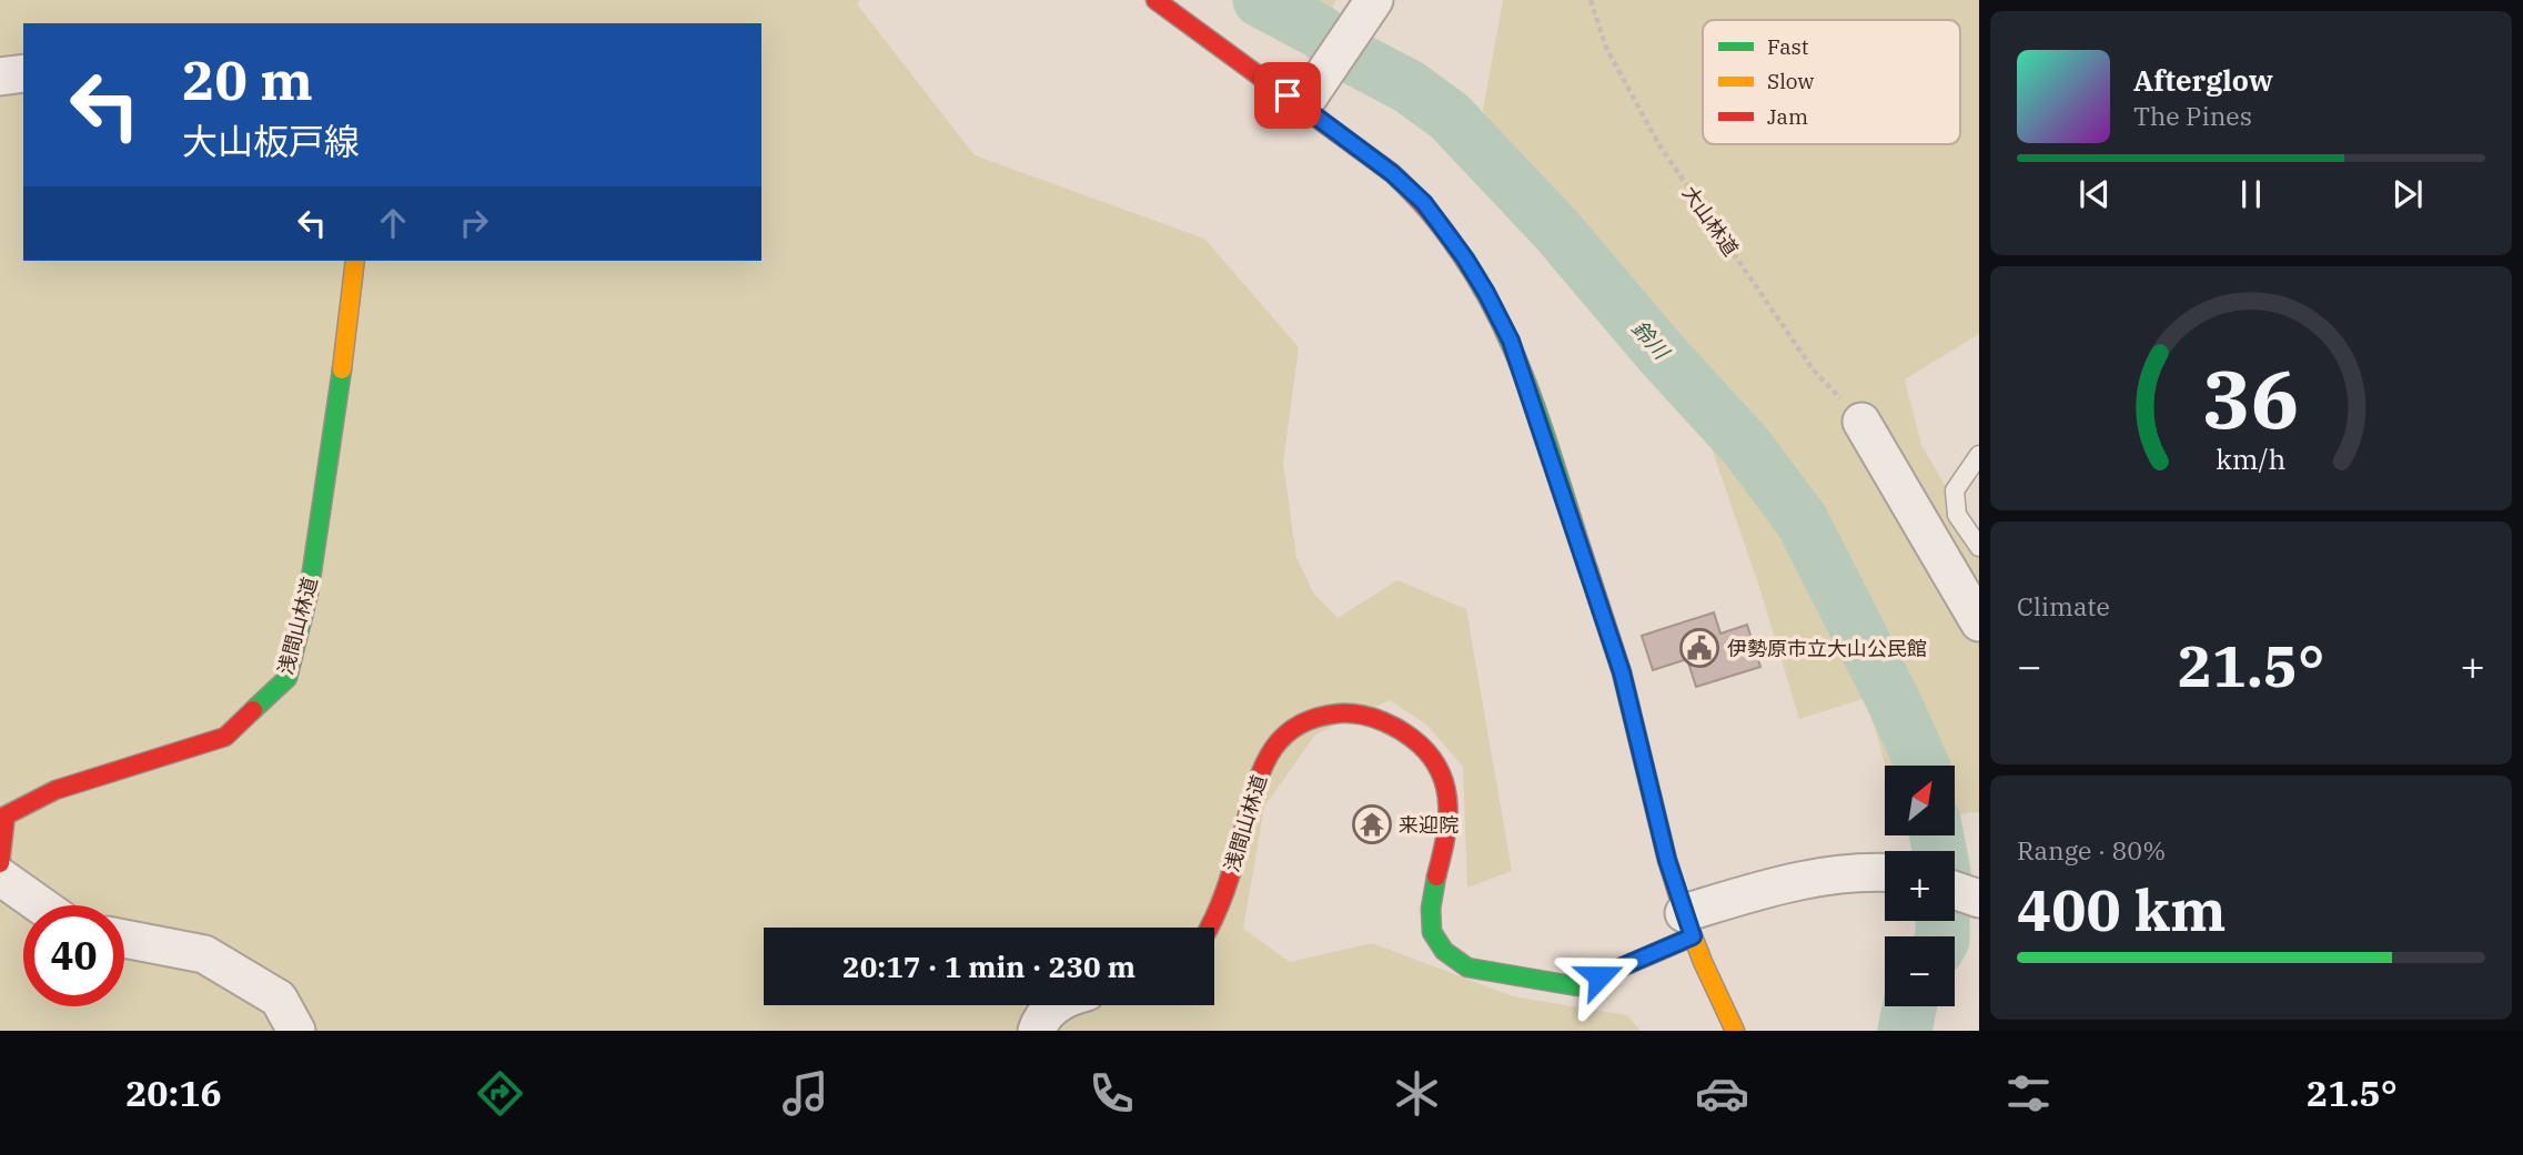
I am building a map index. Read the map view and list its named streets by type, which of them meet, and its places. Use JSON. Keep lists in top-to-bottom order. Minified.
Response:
{"streets":{"street":["浅間山林道"],"path":["大山林道"]},"water":["鈴川"],"places":{"public building":["伊勢原市立大山公民館"],"temple":["来迎院"]},"legend":["Fast","Slow","Jam"],"north":"top right","page":{"turn":["20 m","大山板戸線"],"song":["Afterglow","The Pines"],"tile":["Climate",["Range · 80%","400 km"]],"heat":["−","21.5°","+"],"map_buttons":["+","−"],"limit":"40","trip":"20:17 · 1 min · 230 m","tabs":["20:16","21.5°"],"gauge":["36","km/h"]}}
